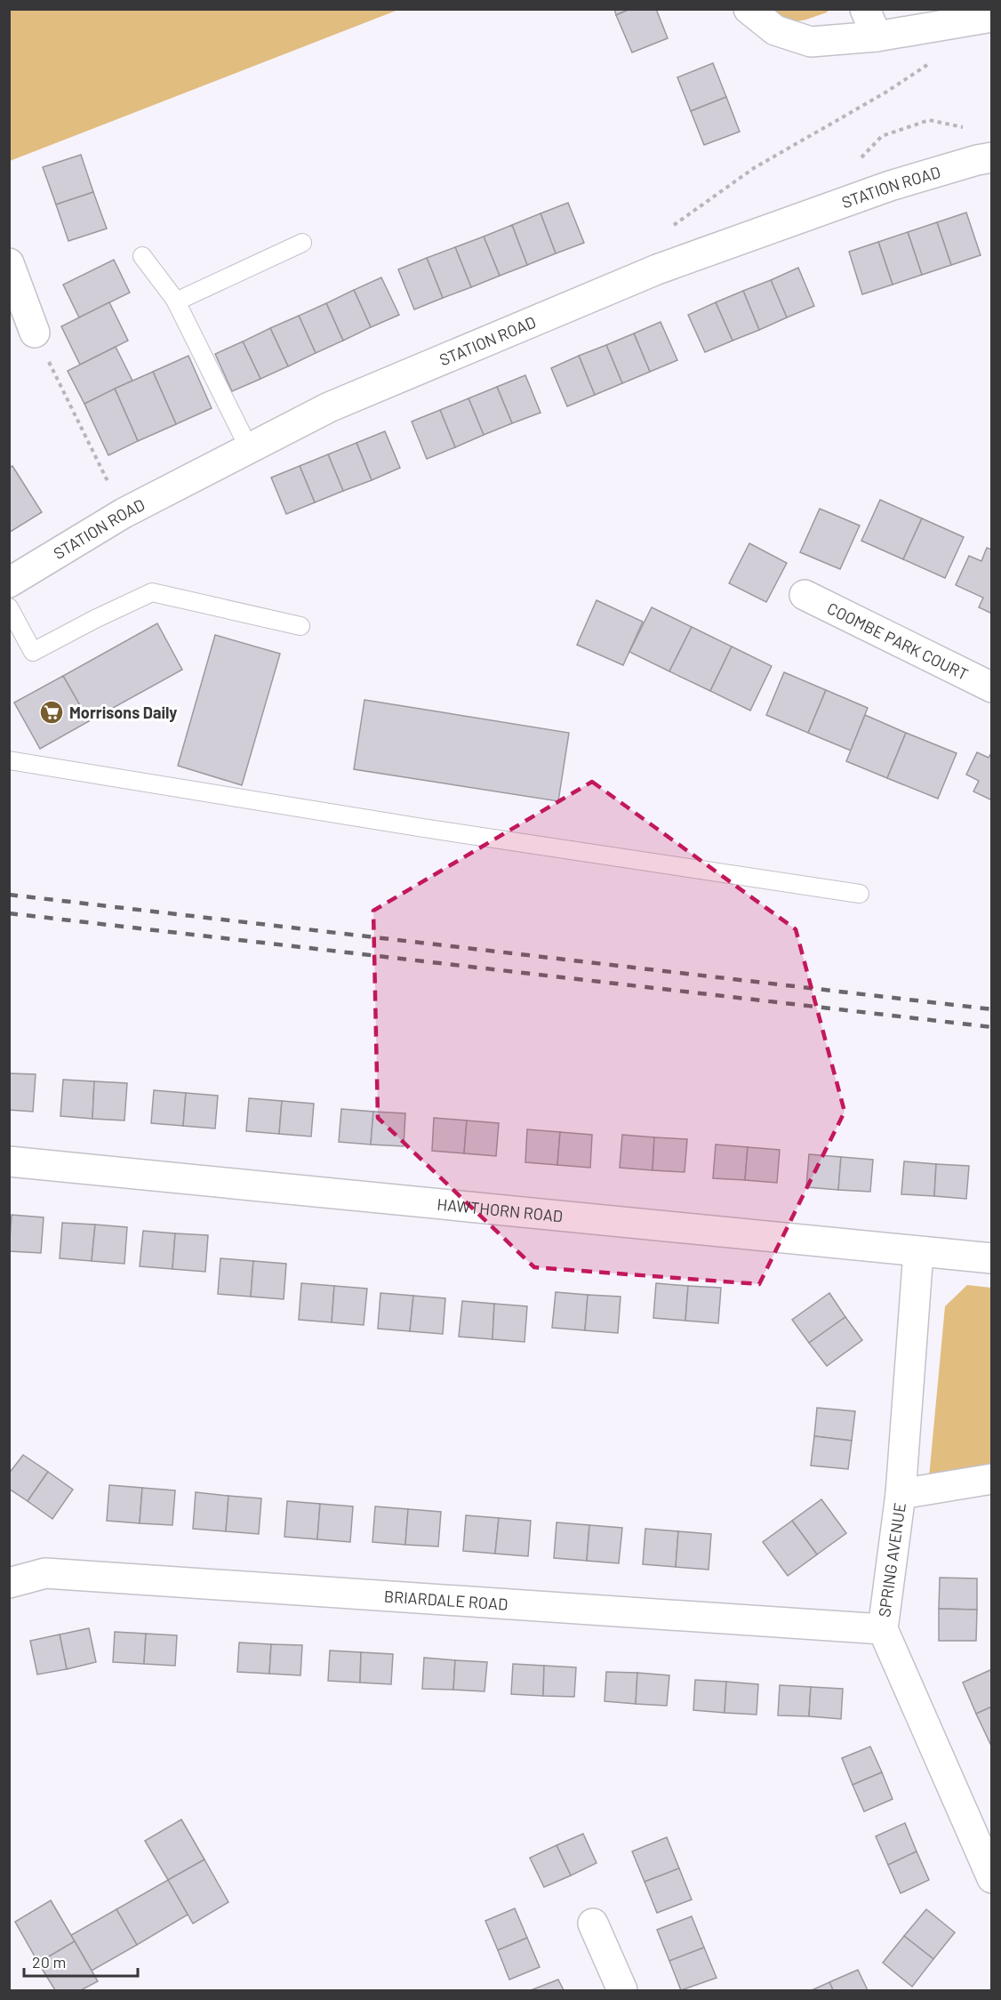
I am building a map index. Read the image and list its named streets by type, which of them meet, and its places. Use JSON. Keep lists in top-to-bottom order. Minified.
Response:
{"streets":{"street":["STATION ROAD","COOMBE PARK COURT","HAWTHORN ROAD","SPRING AVENUE","BRIARDALE ROAD"]},"crossings":[["HAWTHORN ROAD","SPRING AVENUE"],["SPRING AVENUE","BRIARDALE ROAD"]],"places":{"supermarket":["Morrisons Daily"]},"scale_bar":"20 m"}
